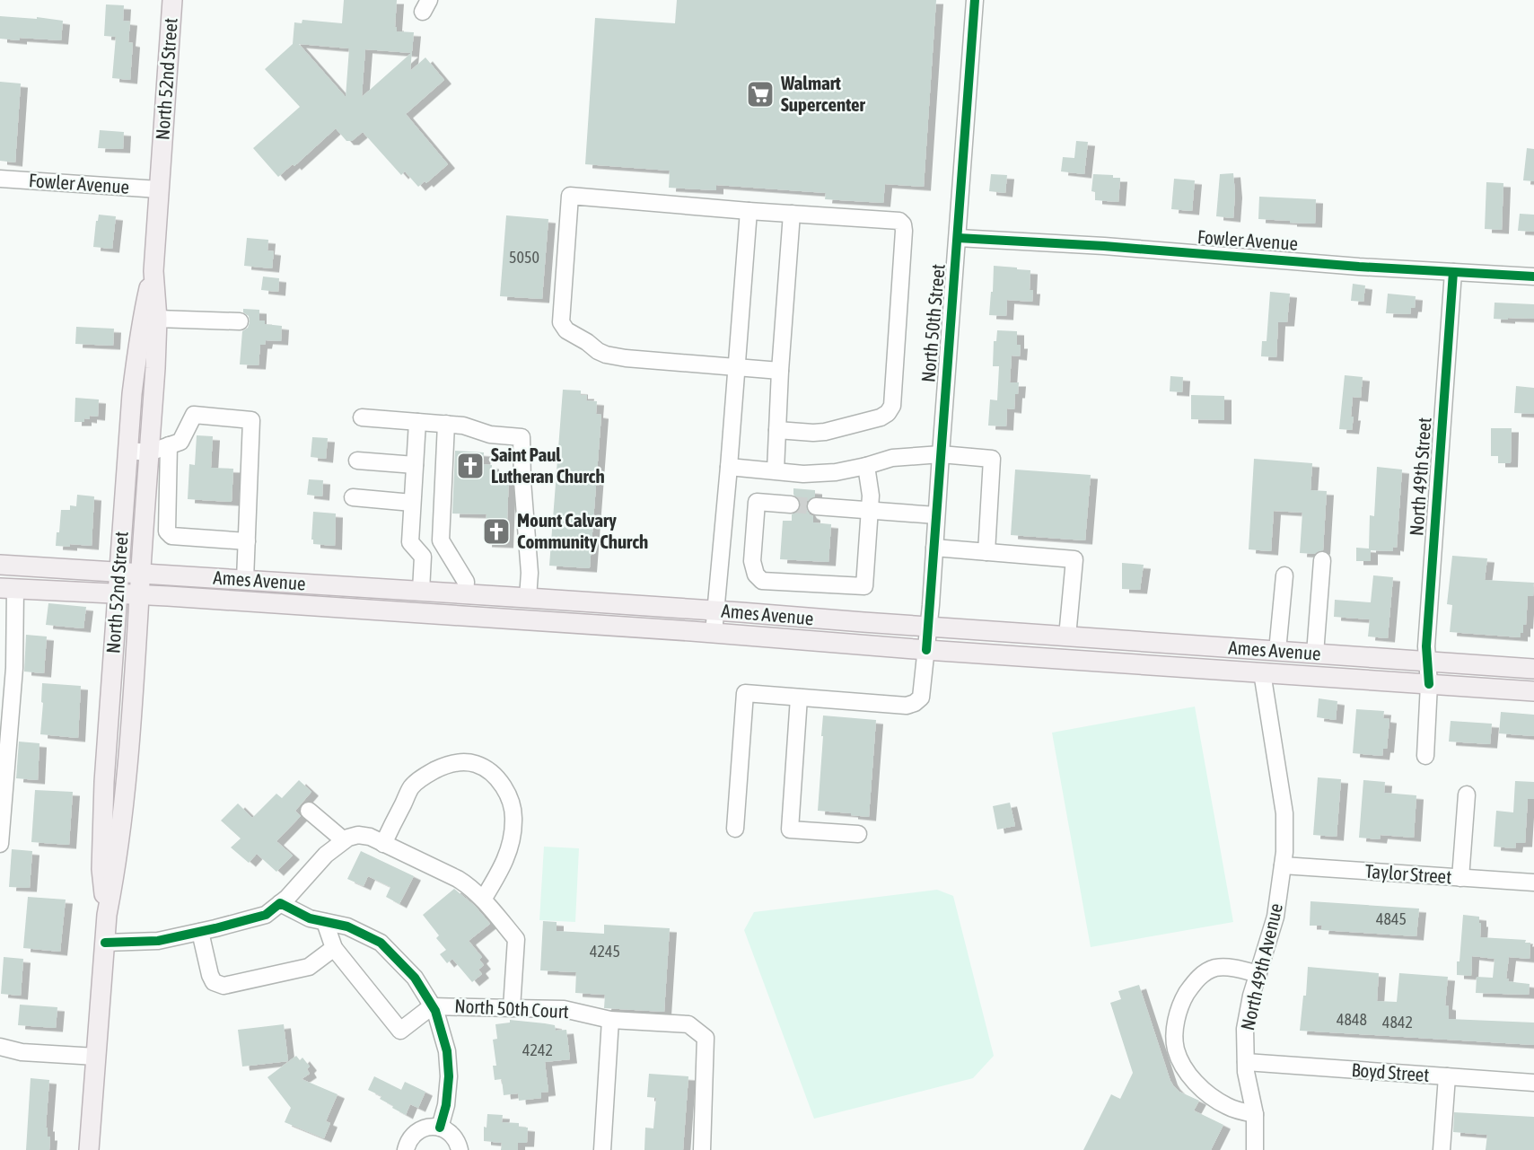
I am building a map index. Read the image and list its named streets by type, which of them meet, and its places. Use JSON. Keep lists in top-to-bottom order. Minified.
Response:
{"streets":{"main road":["North 52nd Street","Ames Avenue"],"street":["Fowler Avenue","North 50th Street","North 49th Street","Taylor Street","North 49th Avenue","North 50th Court","Boyd Street"]},"crossings":[["North 52nd Street","Fowler Avenue"],["North 52nd Street","Ames Avenue"],["Fowler Avenue","North 50th Street"],["Fowler Avenue","North 49th Street"],["North 50th Street","Ames Avenue"],["North 49th Street","Ames Avenue"],["Ames Avenue","North 49th Avenue"],["Taylor Street","North 49th Avenue"],["North 49th Avenue","Boyd Street"]],"places":{"supermarket":["Walmart Supercenter"],"church":["Saint Paul Lutheran Church","Mount Calvary Community Church"]},"house_numbers":["5050","4845","4245","4848","4842","4242"]}
